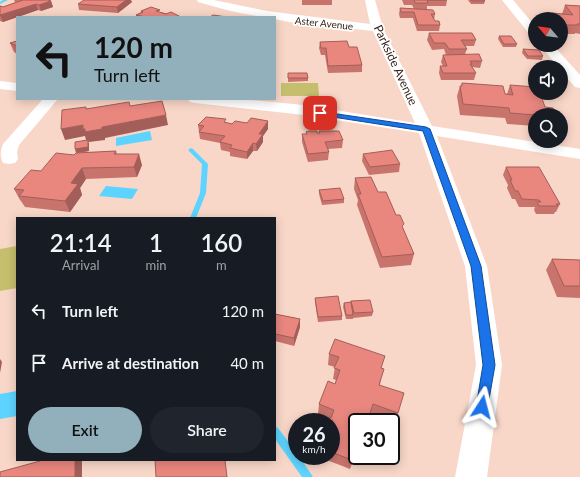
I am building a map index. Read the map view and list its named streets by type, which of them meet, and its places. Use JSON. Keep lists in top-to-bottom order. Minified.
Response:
{"streets":{"street":["Aster Avenue","Parkside Avenue"]},"crossings":[["Aster Avenue","Parkside Avenue"]],"north":"top left","page":{"turn":["120 m","Turn left"],"eta":["21:14","Arrival","1","min","160","m"],"list":[{"name":"Turn left","value":"120 m"},{"name":"Arrive at destination","value":"40 m"}],"buttons":["Exit","Share"],"speed":"26 km/h","limit":"30"}}
